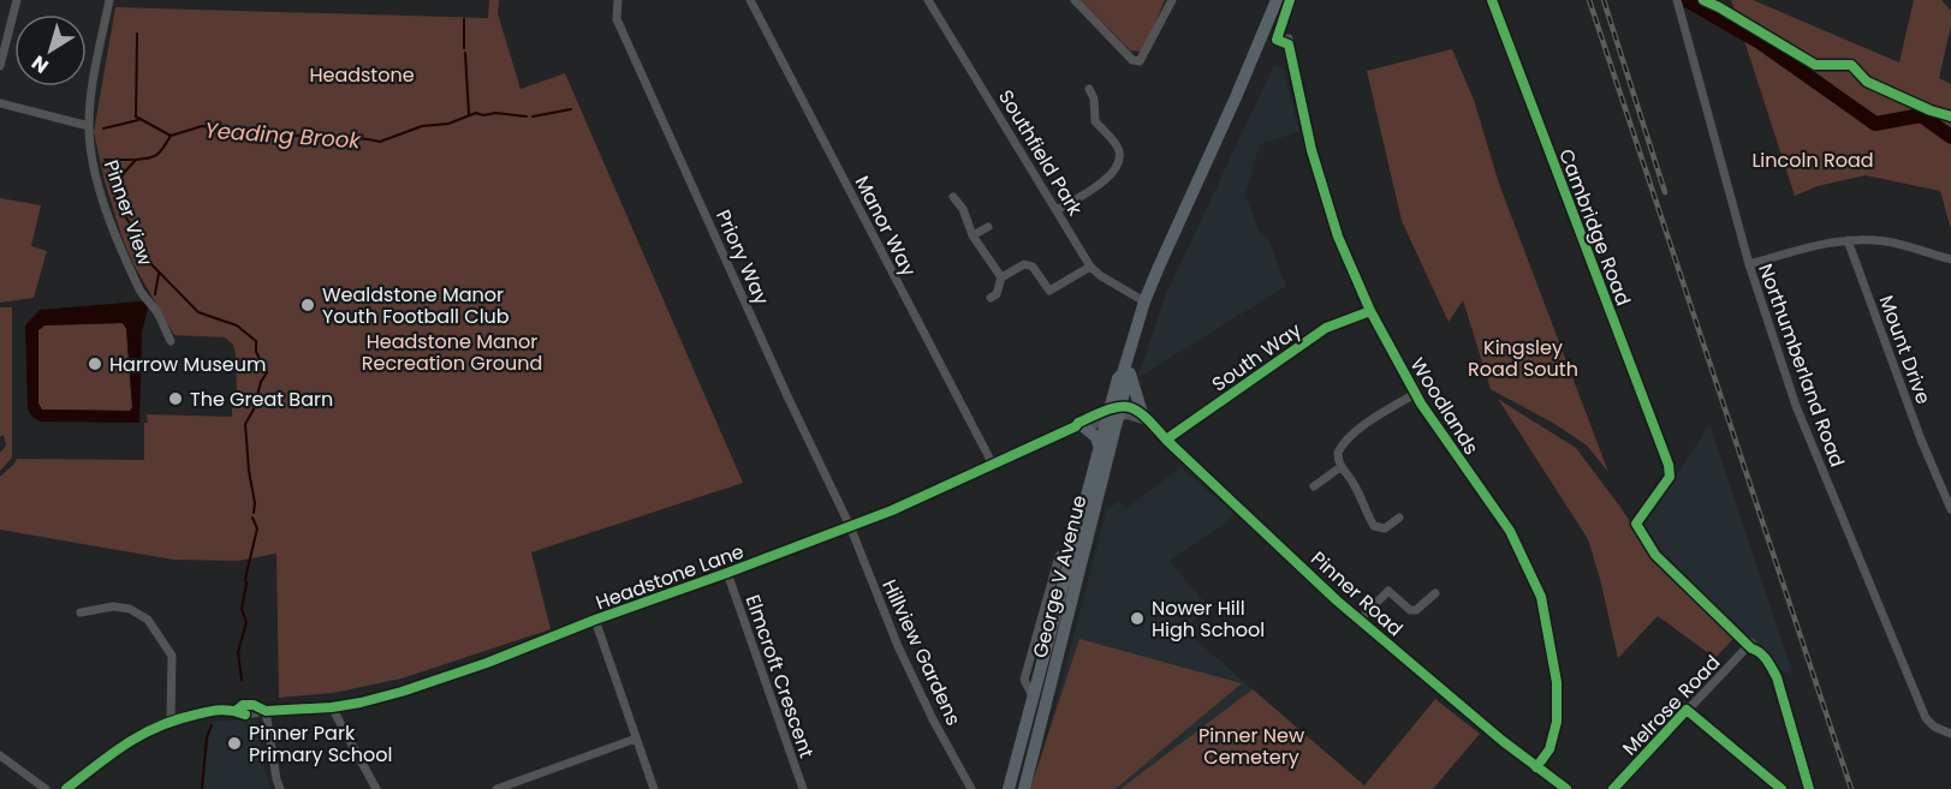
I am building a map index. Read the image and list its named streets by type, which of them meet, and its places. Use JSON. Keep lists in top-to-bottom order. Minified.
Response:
{"streets":{"main road":["George V Avenue"],"street":["Southfield Park","Pinner View","Manor Way","Cambridge Road","Priory Way","Mount Drive","South Way","Northumberland Road","Woodlands","Headstone Lane","Pinner Road","Hillview Gardens","Elmcroft Crescent","Melrose Road"]},"crossings":[["Manor Way","Headstone Lane"],["Priory Way","Headstone Lane"],["Priory Way","Hillview Gardens"],["South Way","Woodlands"],["South Way","Pinner Road"],["Woodlands","Pinner Road"],["Headstone Lane","George V Avenue"],["Headstone Lane","Hillview Gardens"],["Headstone Lane","Elmcroft Crescent"]],"water":["Yeading Brook"],"parks":["Headstone","Lincoln Road","Headstone Manor Recreation Ground","Kingsley Road South","Pinner New Cemetery"],"places":["Wealdstone Manor Youth Football Club","Harrow Museum","The Great Barn","Nower Hill High School","Pinner Park Primary School"],"north":"bottom left"}
